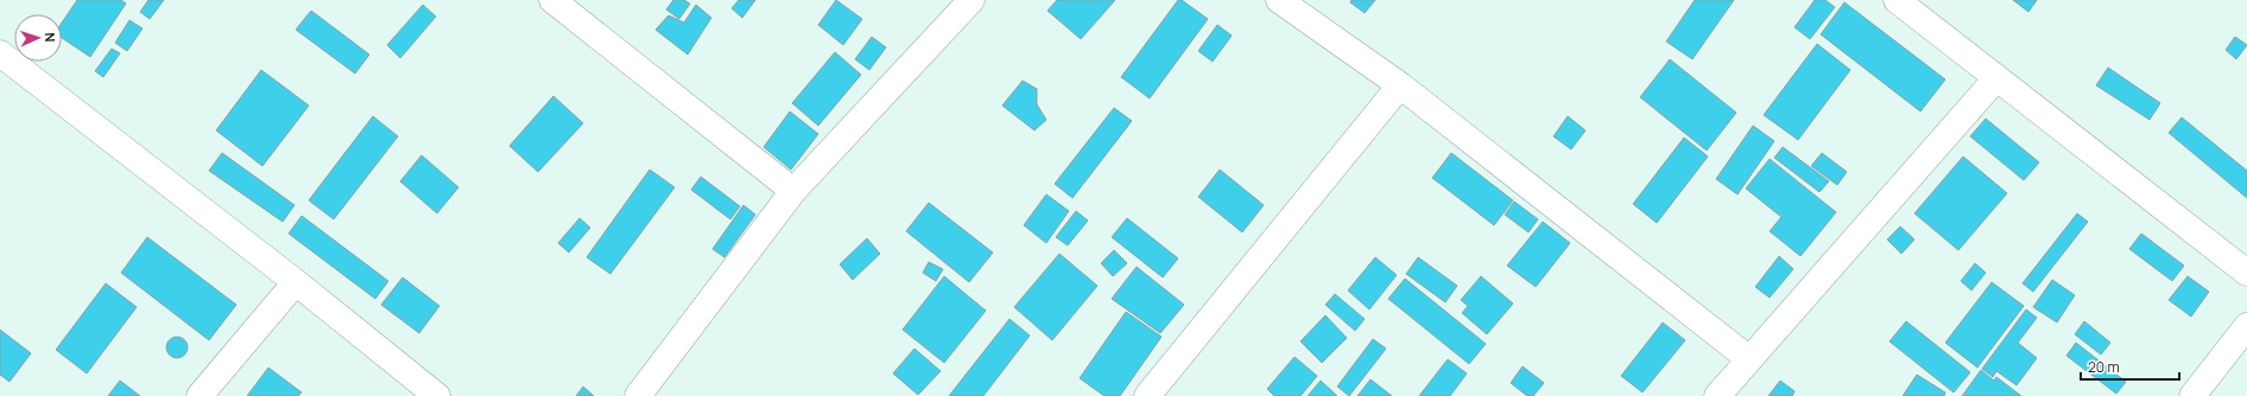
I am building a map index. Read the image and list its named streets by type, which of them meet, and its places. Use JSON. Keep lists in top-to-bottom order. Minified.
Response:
{"scale_bar":"20 m","north":"right"}
